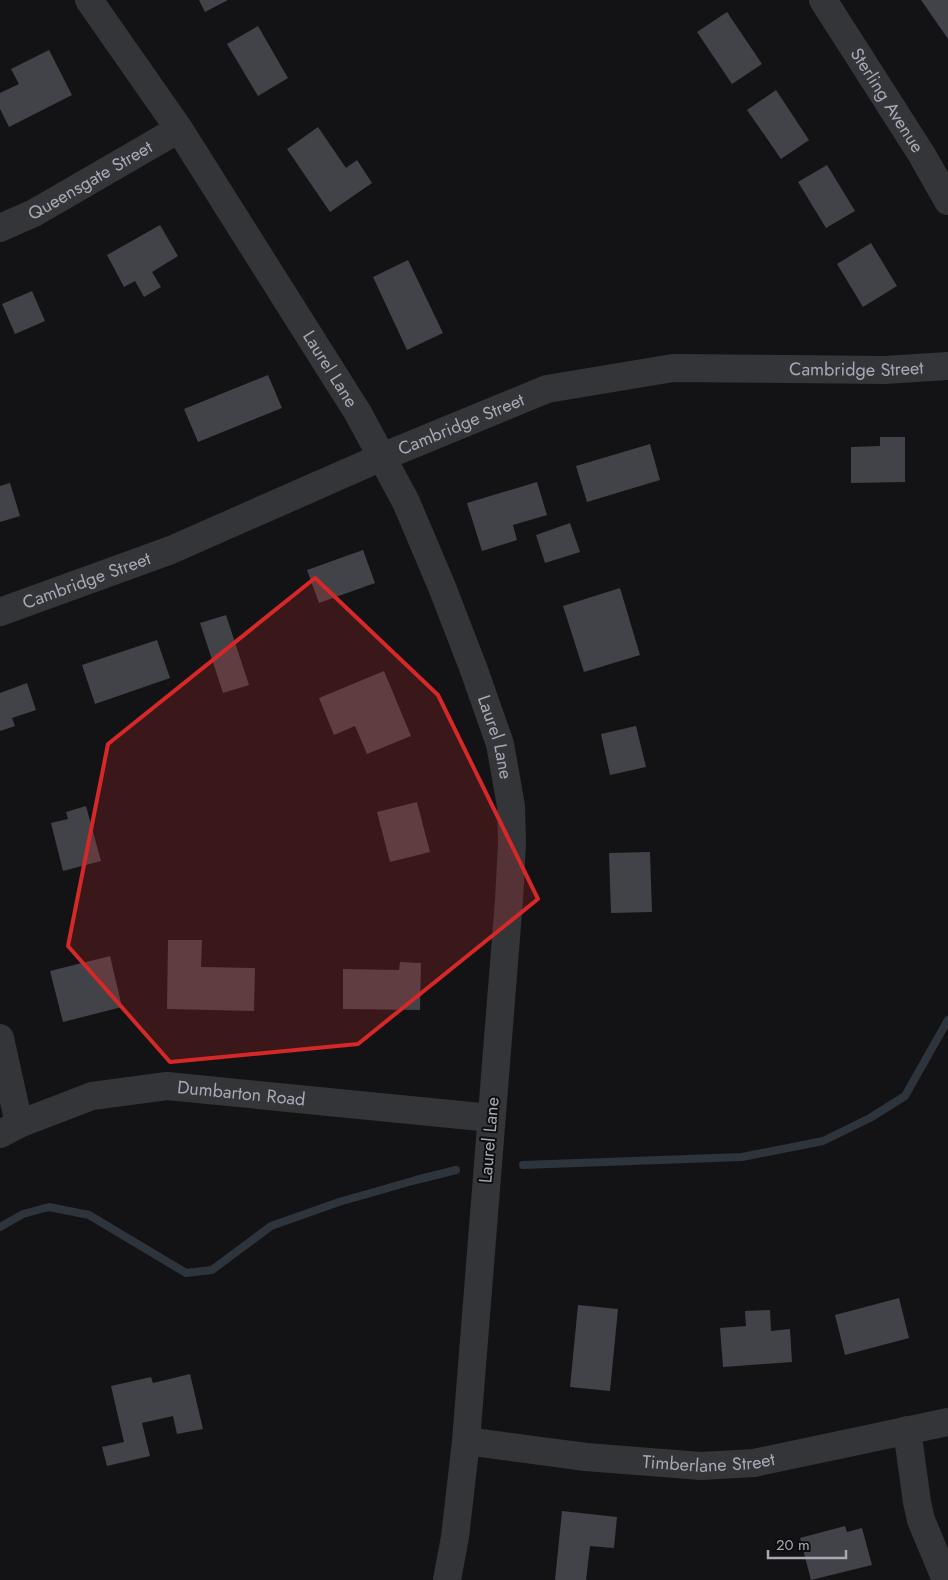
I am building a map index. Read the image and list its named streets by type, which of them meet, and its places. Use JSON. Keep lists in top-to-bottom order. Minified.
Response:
{"streets":{"street":["Sterling Avenue","Queensgate Street","Cambridge Street","Laurel Lane","Dumbarton Road","Timberlane Street"]},"crossings":[["Queensgate Street","Laurel Lane"],["Cambridge Street","Laurel Lane"],["Laurel Lane","Dumbarton Road"],["Laurel Lane","Timberlane Street"]],"scale_bar":"20 m"}
